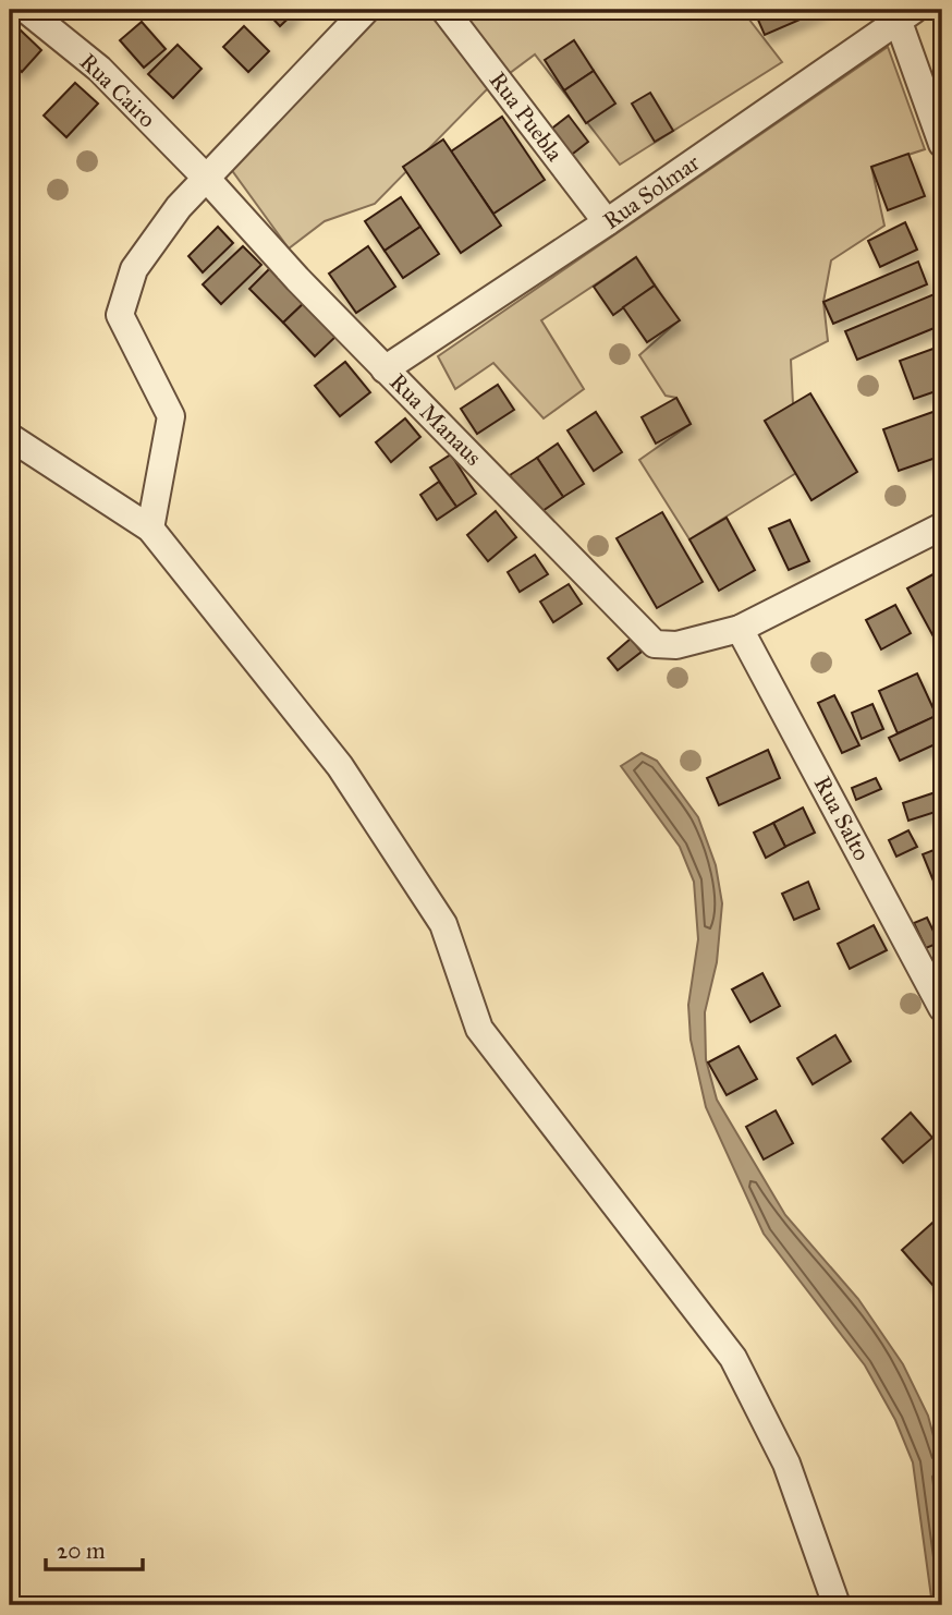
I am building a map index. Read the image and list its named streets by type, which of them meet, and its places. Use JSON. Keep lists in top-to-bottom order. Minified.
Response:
{"streets":{"street":["Rua Cairo","Rua Puebla","Rua Solmar","Rua Manaus","Rua Salto"]},"crossings":[["Rua Cairo","Rua Manaus"],["Rua Puebla","Rua Solmar"],["Rua Solmar","Rua Manaus"],["Rua Manaus","Rua Salto"]],"scale_bar":"20 m"}
